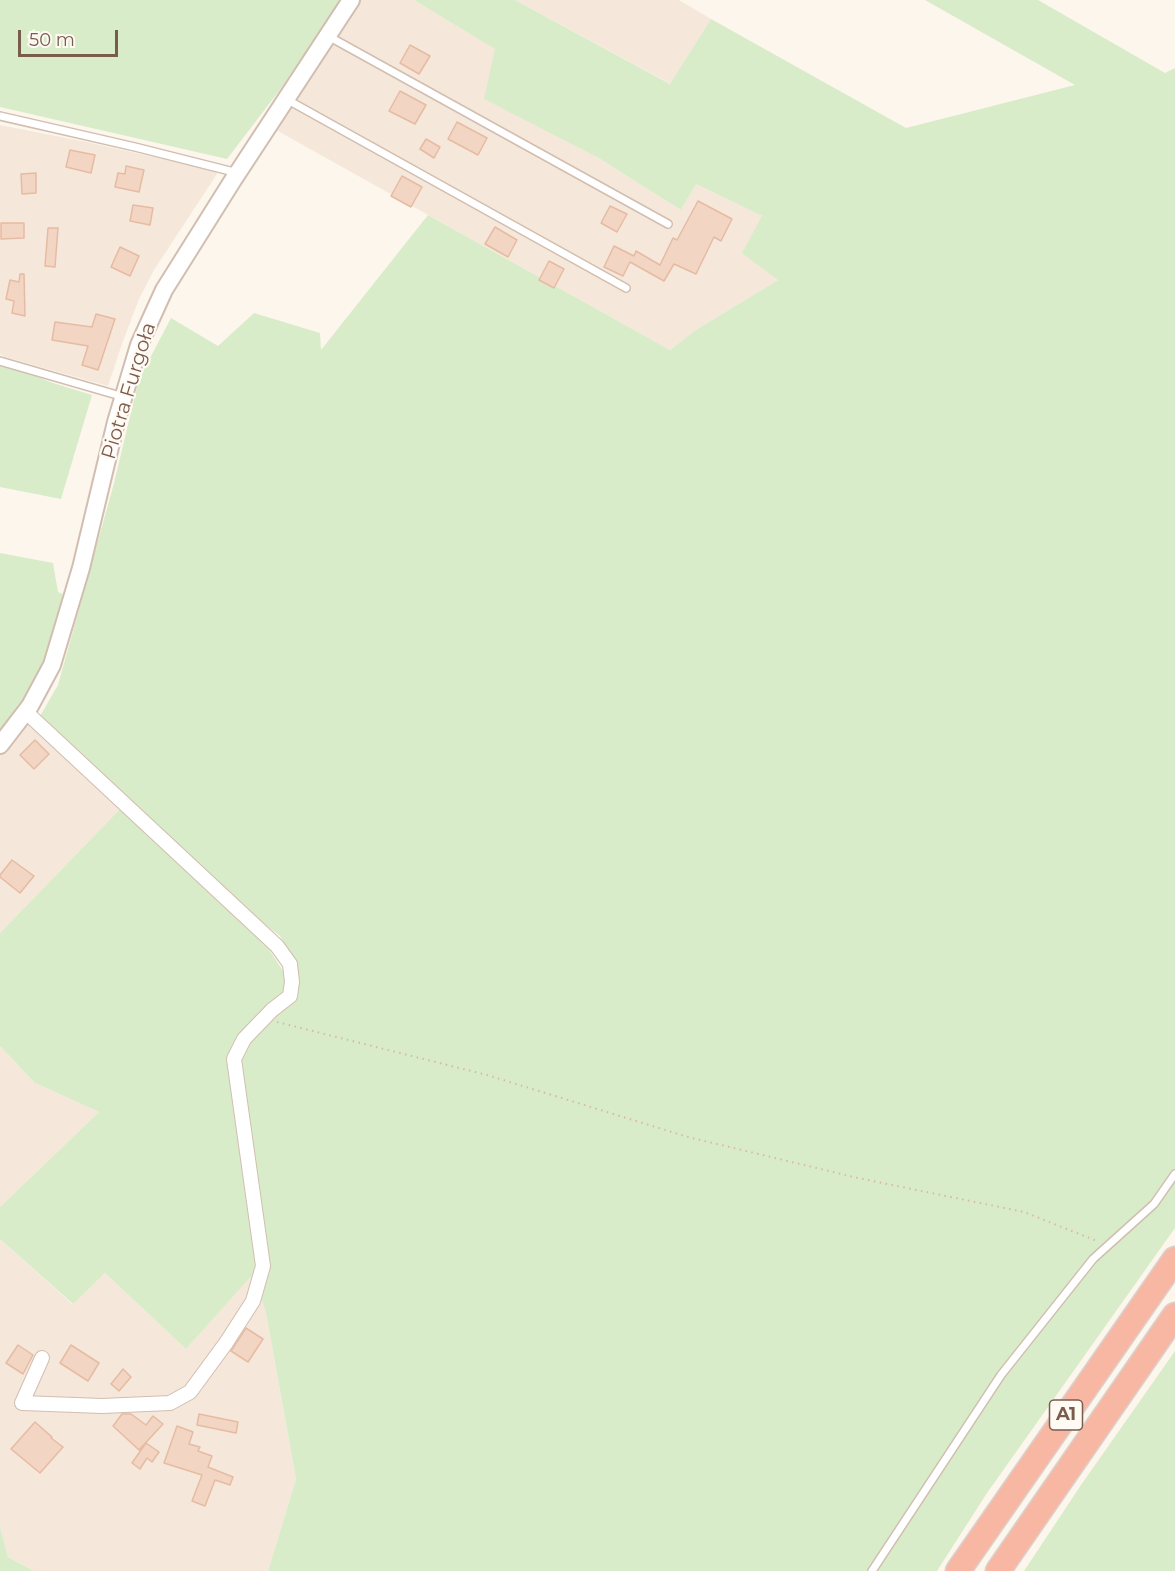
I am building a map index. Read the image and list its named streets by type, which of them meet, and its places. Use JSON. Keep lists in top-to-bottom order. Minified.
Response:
{"streets":{"highway":["A1"],"street":["Piotra Furgoła"]},"scale_bar":"50 m"}
